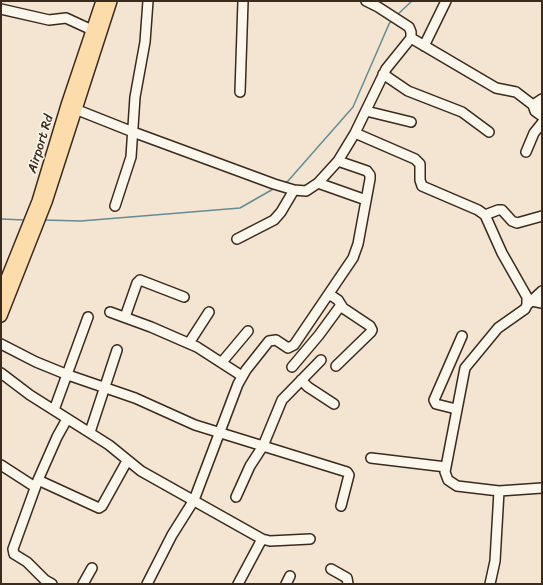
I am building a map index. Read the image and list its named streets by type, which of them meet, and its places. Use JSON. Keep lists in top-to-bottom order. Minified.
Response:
{"streets":{"main road":["Airport Rd"]}}
